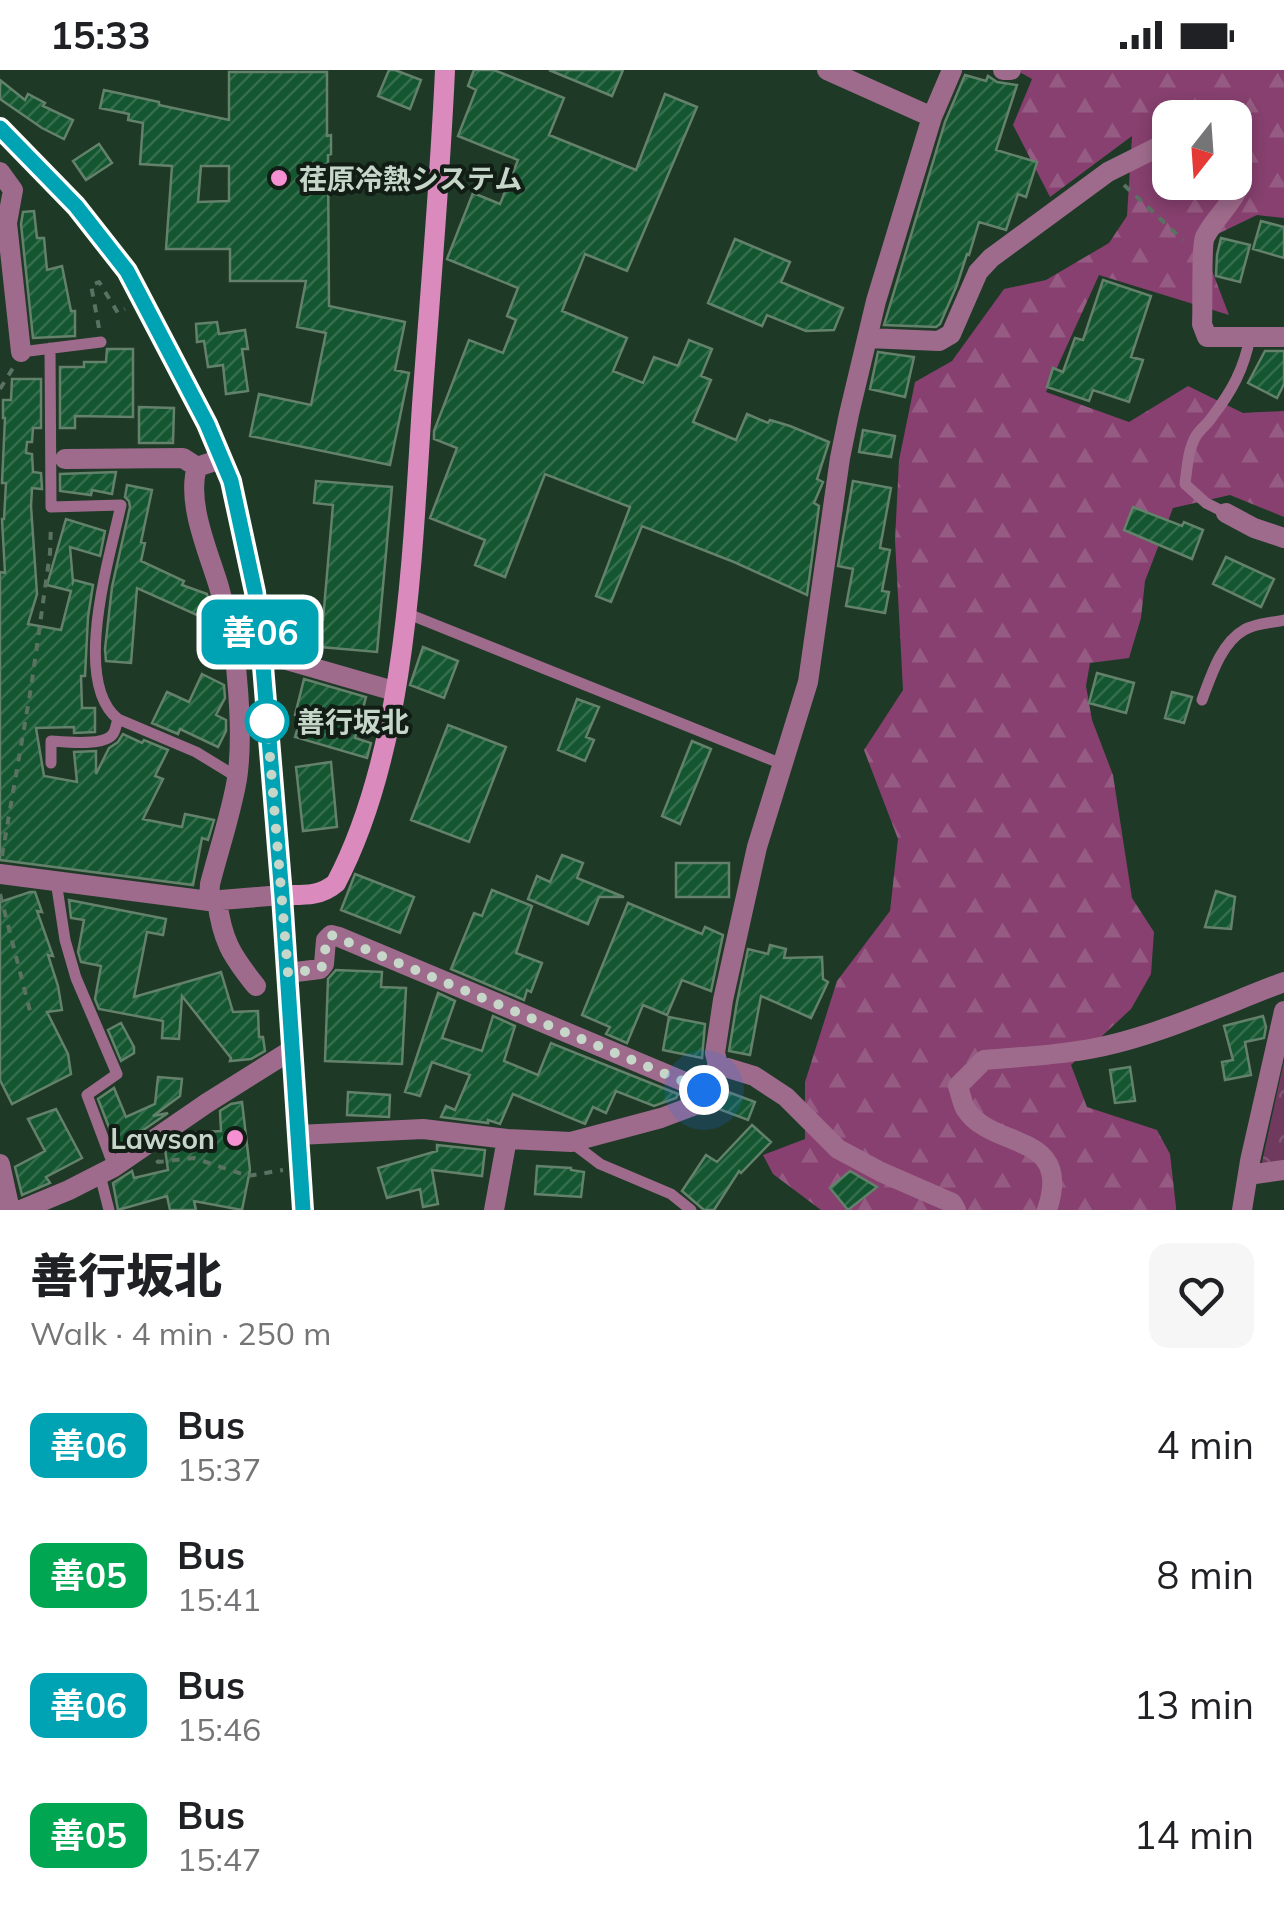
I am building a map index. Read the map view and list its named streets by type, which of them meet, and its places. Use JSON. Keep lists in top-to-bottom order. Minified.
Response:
{"places":["荏原冷熱システム","善行坂北","Lawson"],"lines":["bus line 善06"],"north":"bottom","page":{"status":"15:33","on_map":"善06","heading":["善行坂北","Walk · 4 min · 250 m"],"list":[{"mark":"善06","name":"Bus","note":"15:37","value":"4 min"},{"mark":"善05","name":"Bus","note":"15:41","value":"8 min"},{"mark":"善06","name":"Bus","note":"15:46","value":"13 min"},{"mark":"善05","name":"Bus","note":"15:47","value":"14 min"}]}}
